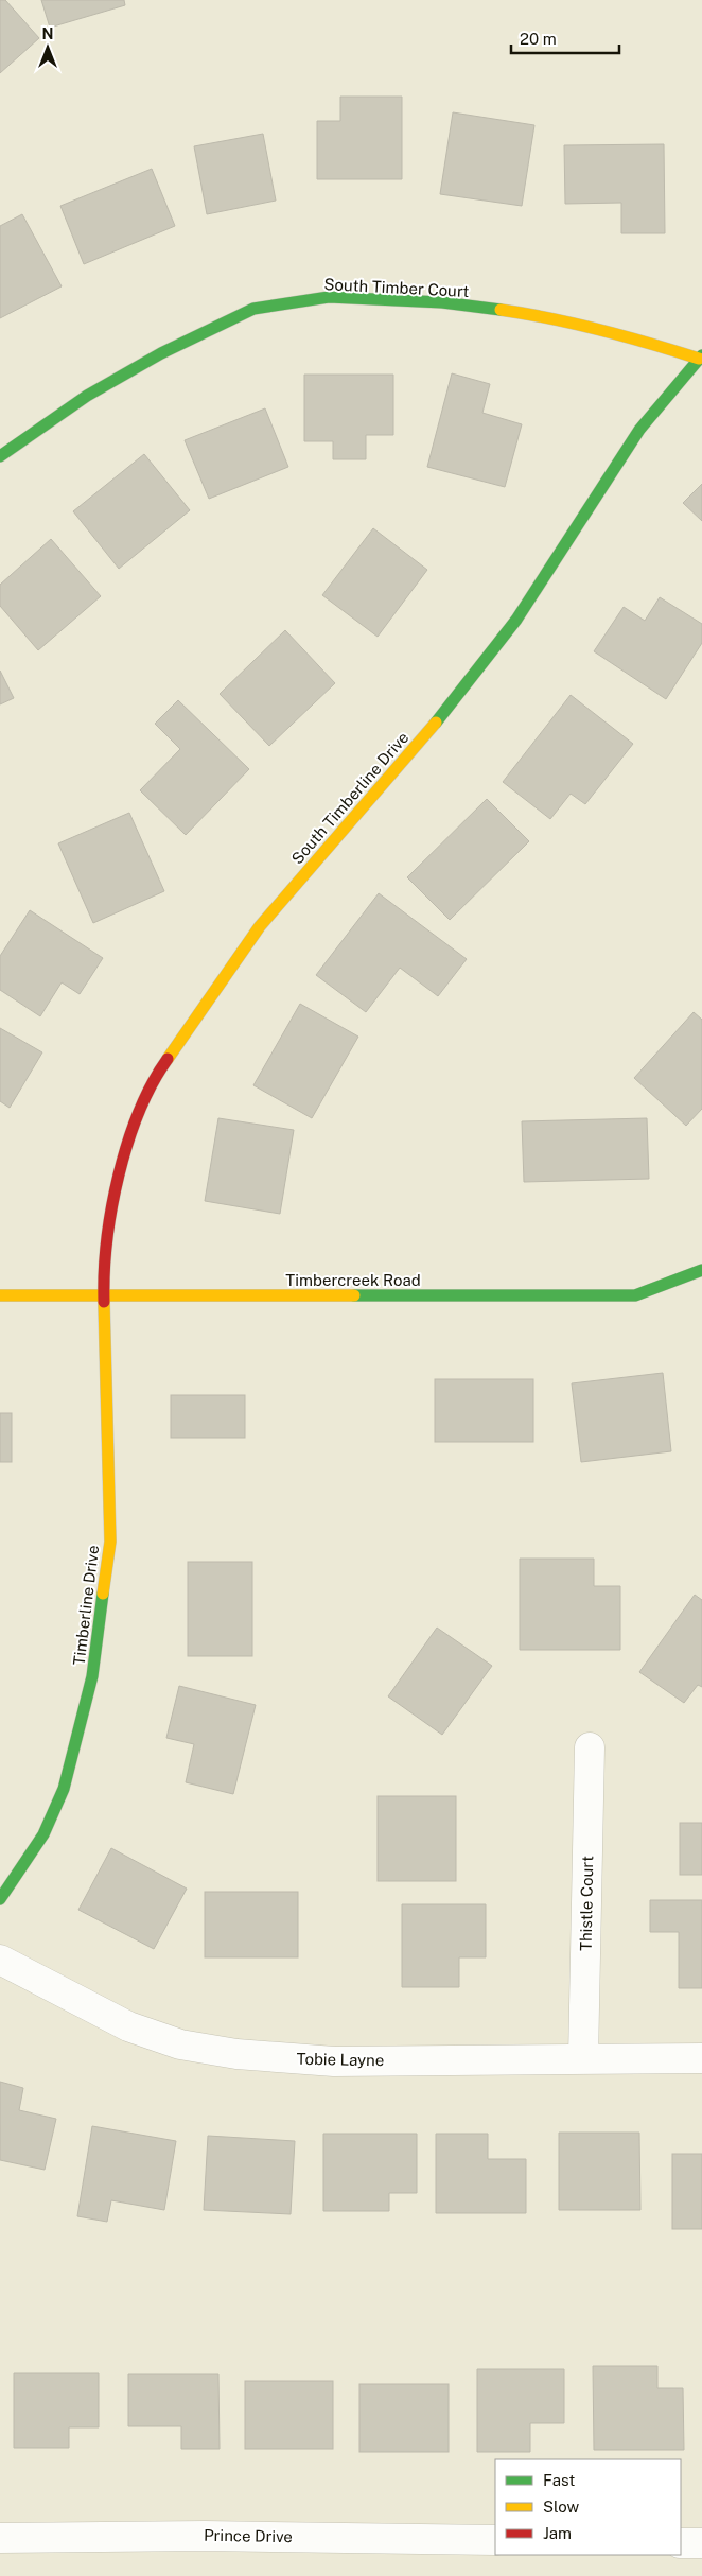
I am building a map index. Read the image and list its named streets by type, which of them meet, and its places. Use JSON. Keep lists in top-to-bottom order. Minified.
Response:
{"streets":{"street":["South Timber Court","South Timberline Drive","Timbercreek Road","Timberline Drive","Thistle Court","Tobie Layne","Prince Drive"]},"crossings":[["South Timber Court","South Timberline Drive"],["South Timberline Drive","Timbercreek Road"],["South Timberline Drive","Timberline Drive"],["Timbercreek Road","Timberline Drive"],["Thistle Court","Tobie Layne"]],"legend":["Fast","Slow","Jam"],"scale_bar":"20 m","north":"top"}
